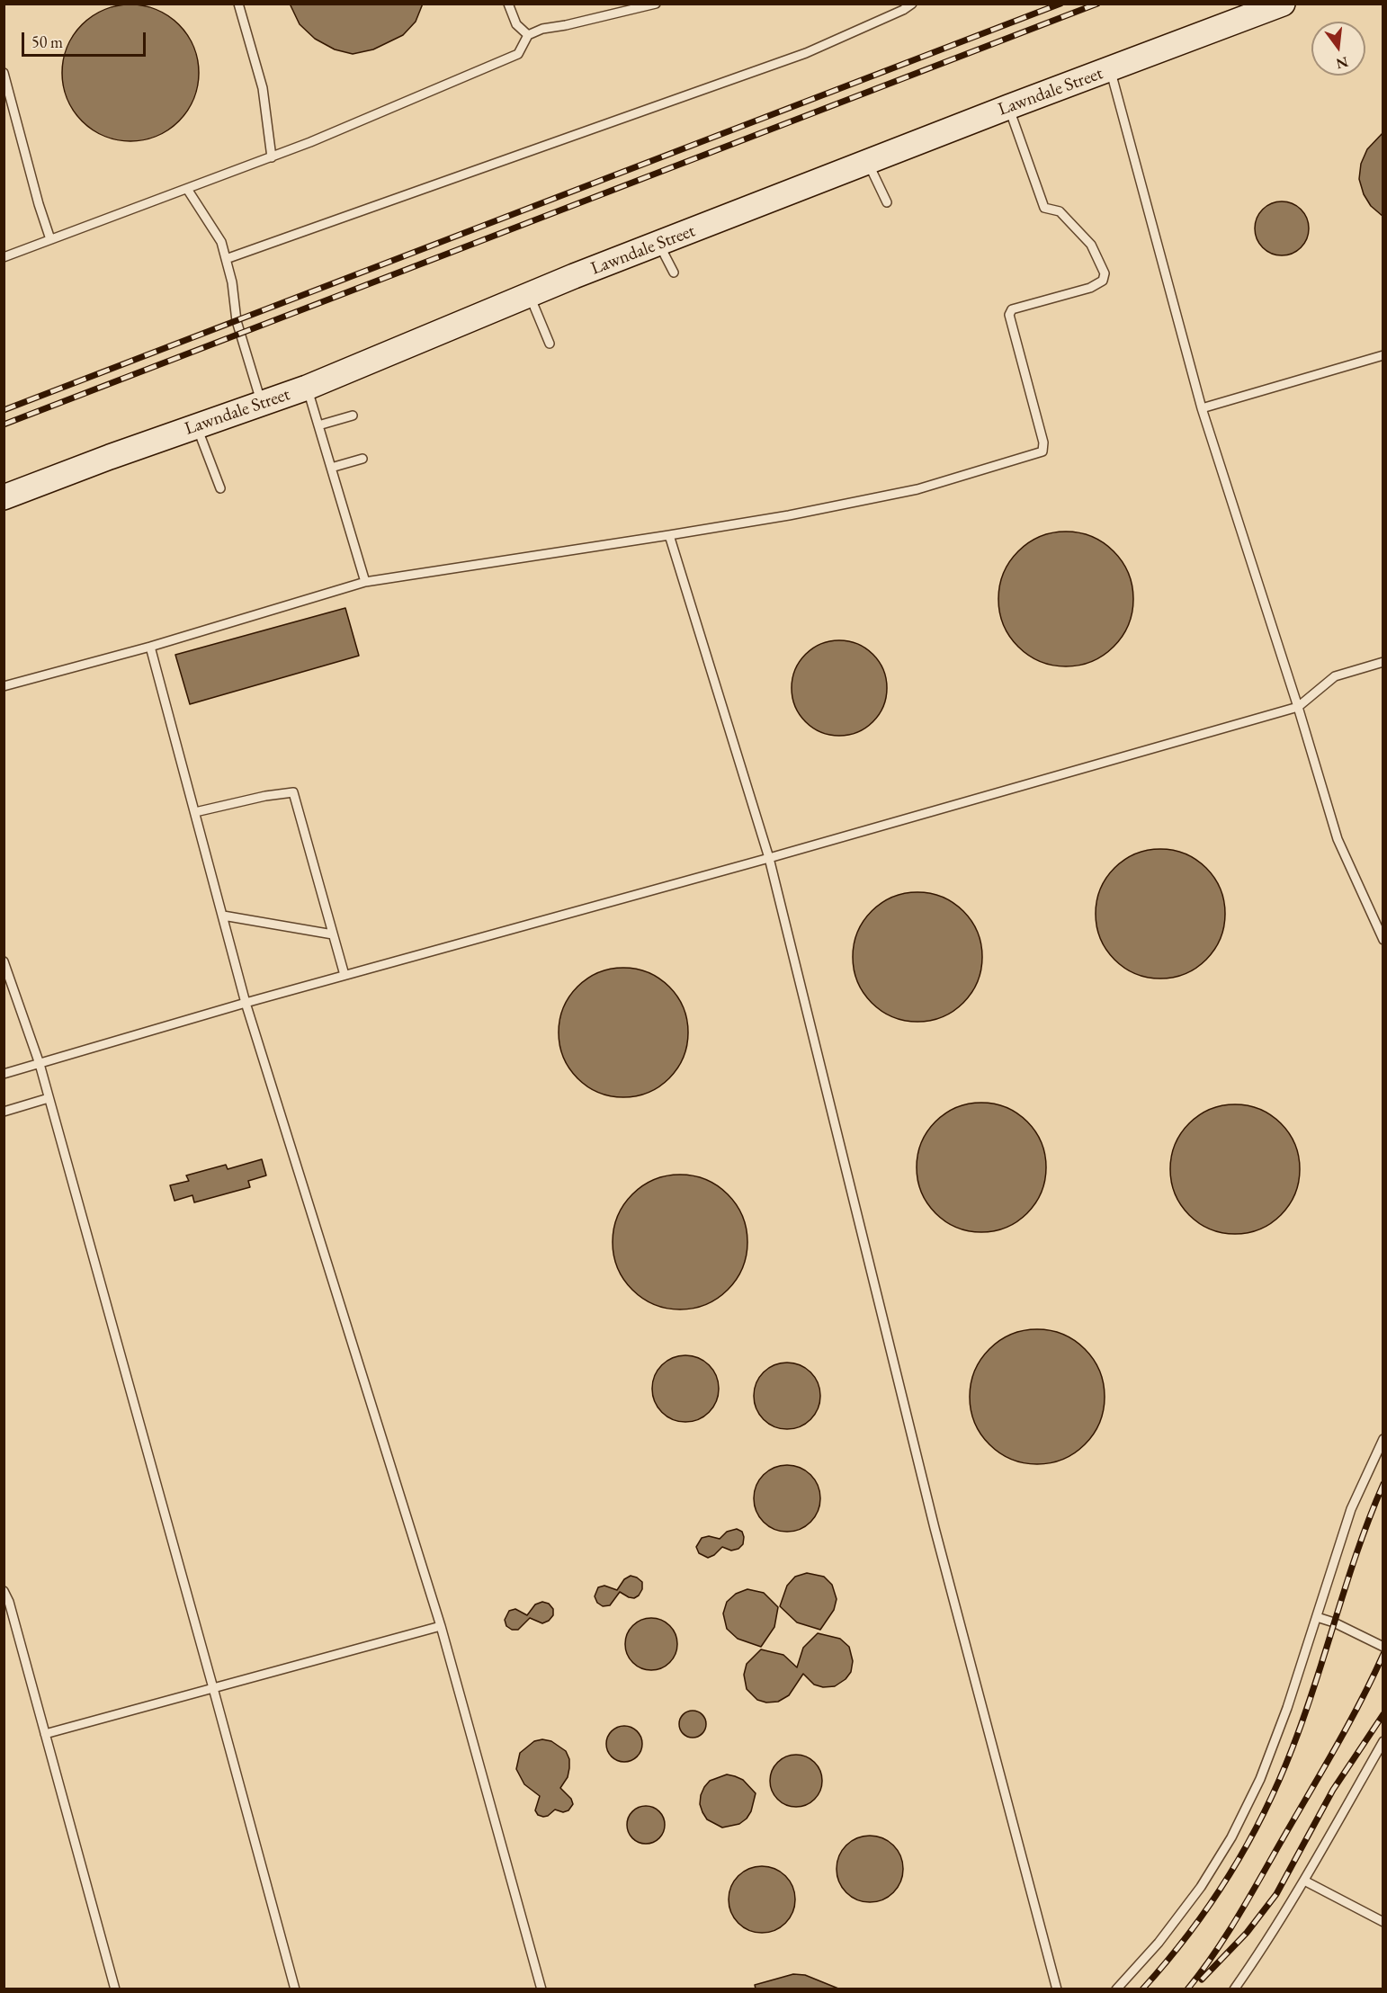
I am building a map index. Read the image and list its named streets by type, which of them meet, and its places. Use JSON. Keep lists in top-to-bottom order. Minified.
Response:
{"streets":{"main road":["Lawndale Street"]},"scale_bar":"50 m","north":"bottom"}
